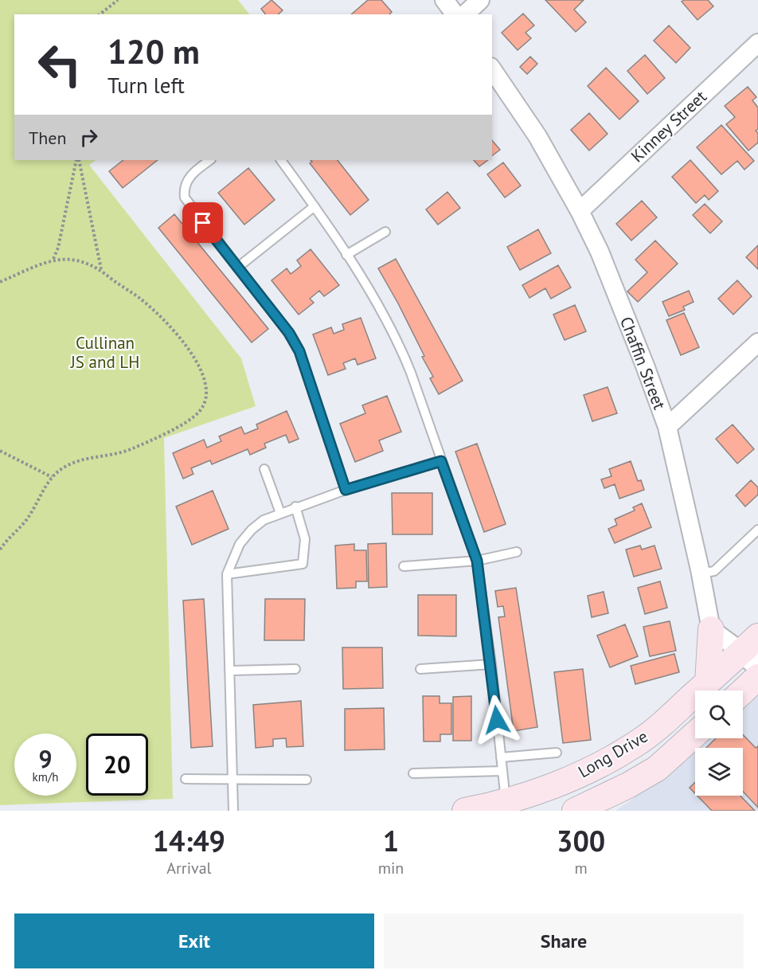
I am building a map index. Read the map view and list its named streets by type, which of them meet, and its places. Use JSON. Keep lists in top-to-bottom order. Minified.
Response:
{"streets":{"main road":["Long Drive"],"street":["Kinney Street","Chaffin Street"]},"crossings":[["Kinney Street","Chaffin Street"]],"parks":["Cullinan JS and LH"],"page":{"turn":["120 m","Turn left"],"then":"Then","speed":"9 km/h","limit":"20","eta":["14:49","Arrival","1","min","300","m"],"buttons":["Exit","Share"]}}
